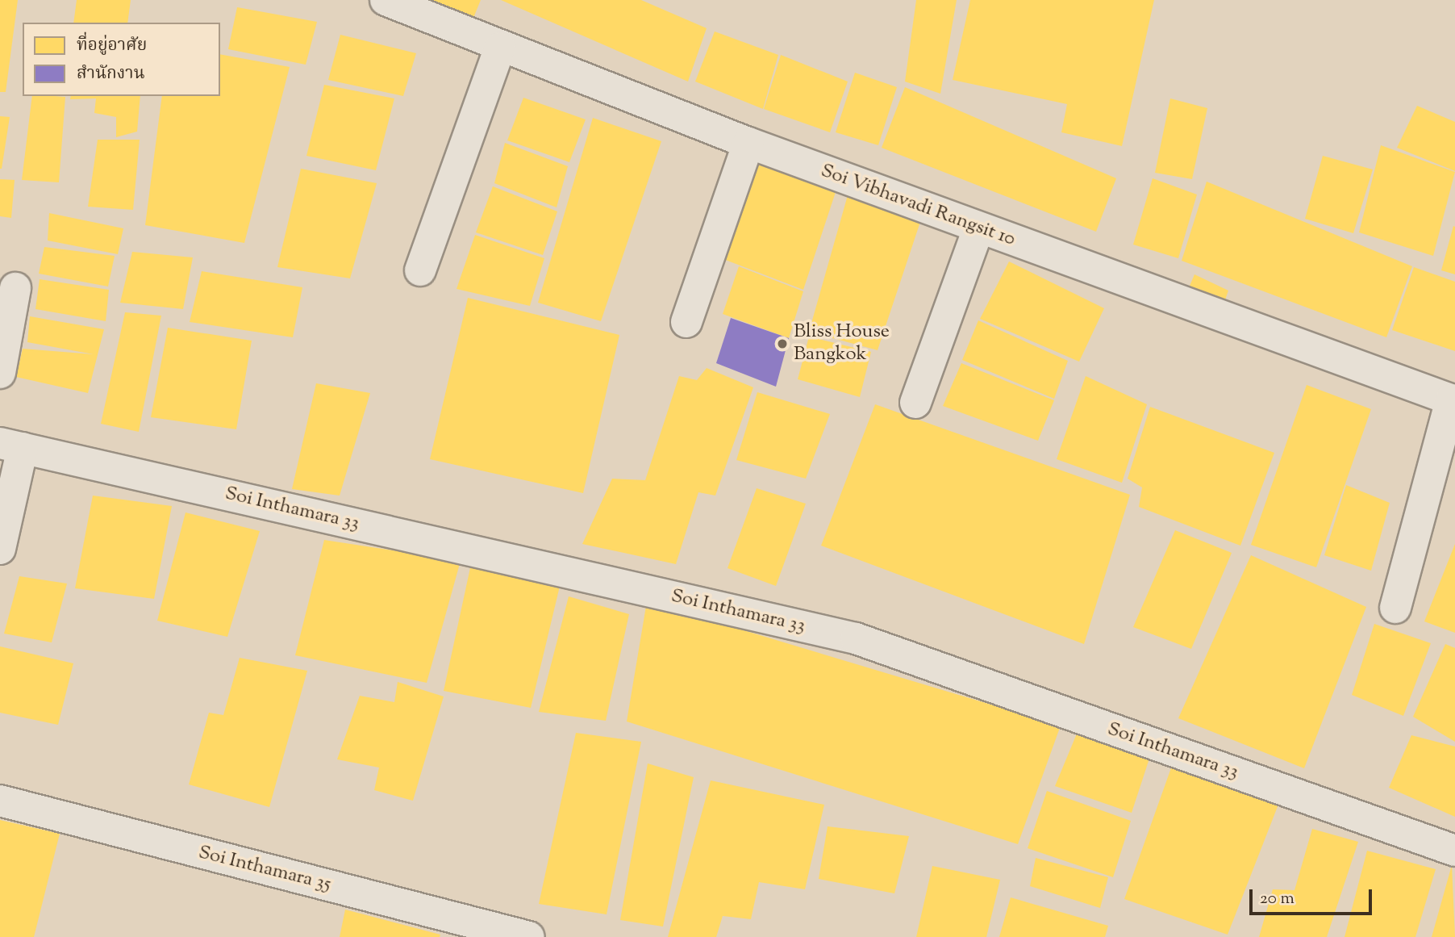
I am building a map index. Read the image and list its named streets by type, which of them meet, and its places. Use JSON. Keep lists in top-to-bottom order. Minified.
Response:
{"streets":{"street":["Soi Vibhavadi Rangsit 10","Soi Inthamara 33","Soi Inthamara 35"]},"places":["Bliss House Bangkok"],"legend":["ที่อยู่อาศัย","สำนักงาน"],"scale_bar":"20 m"}
